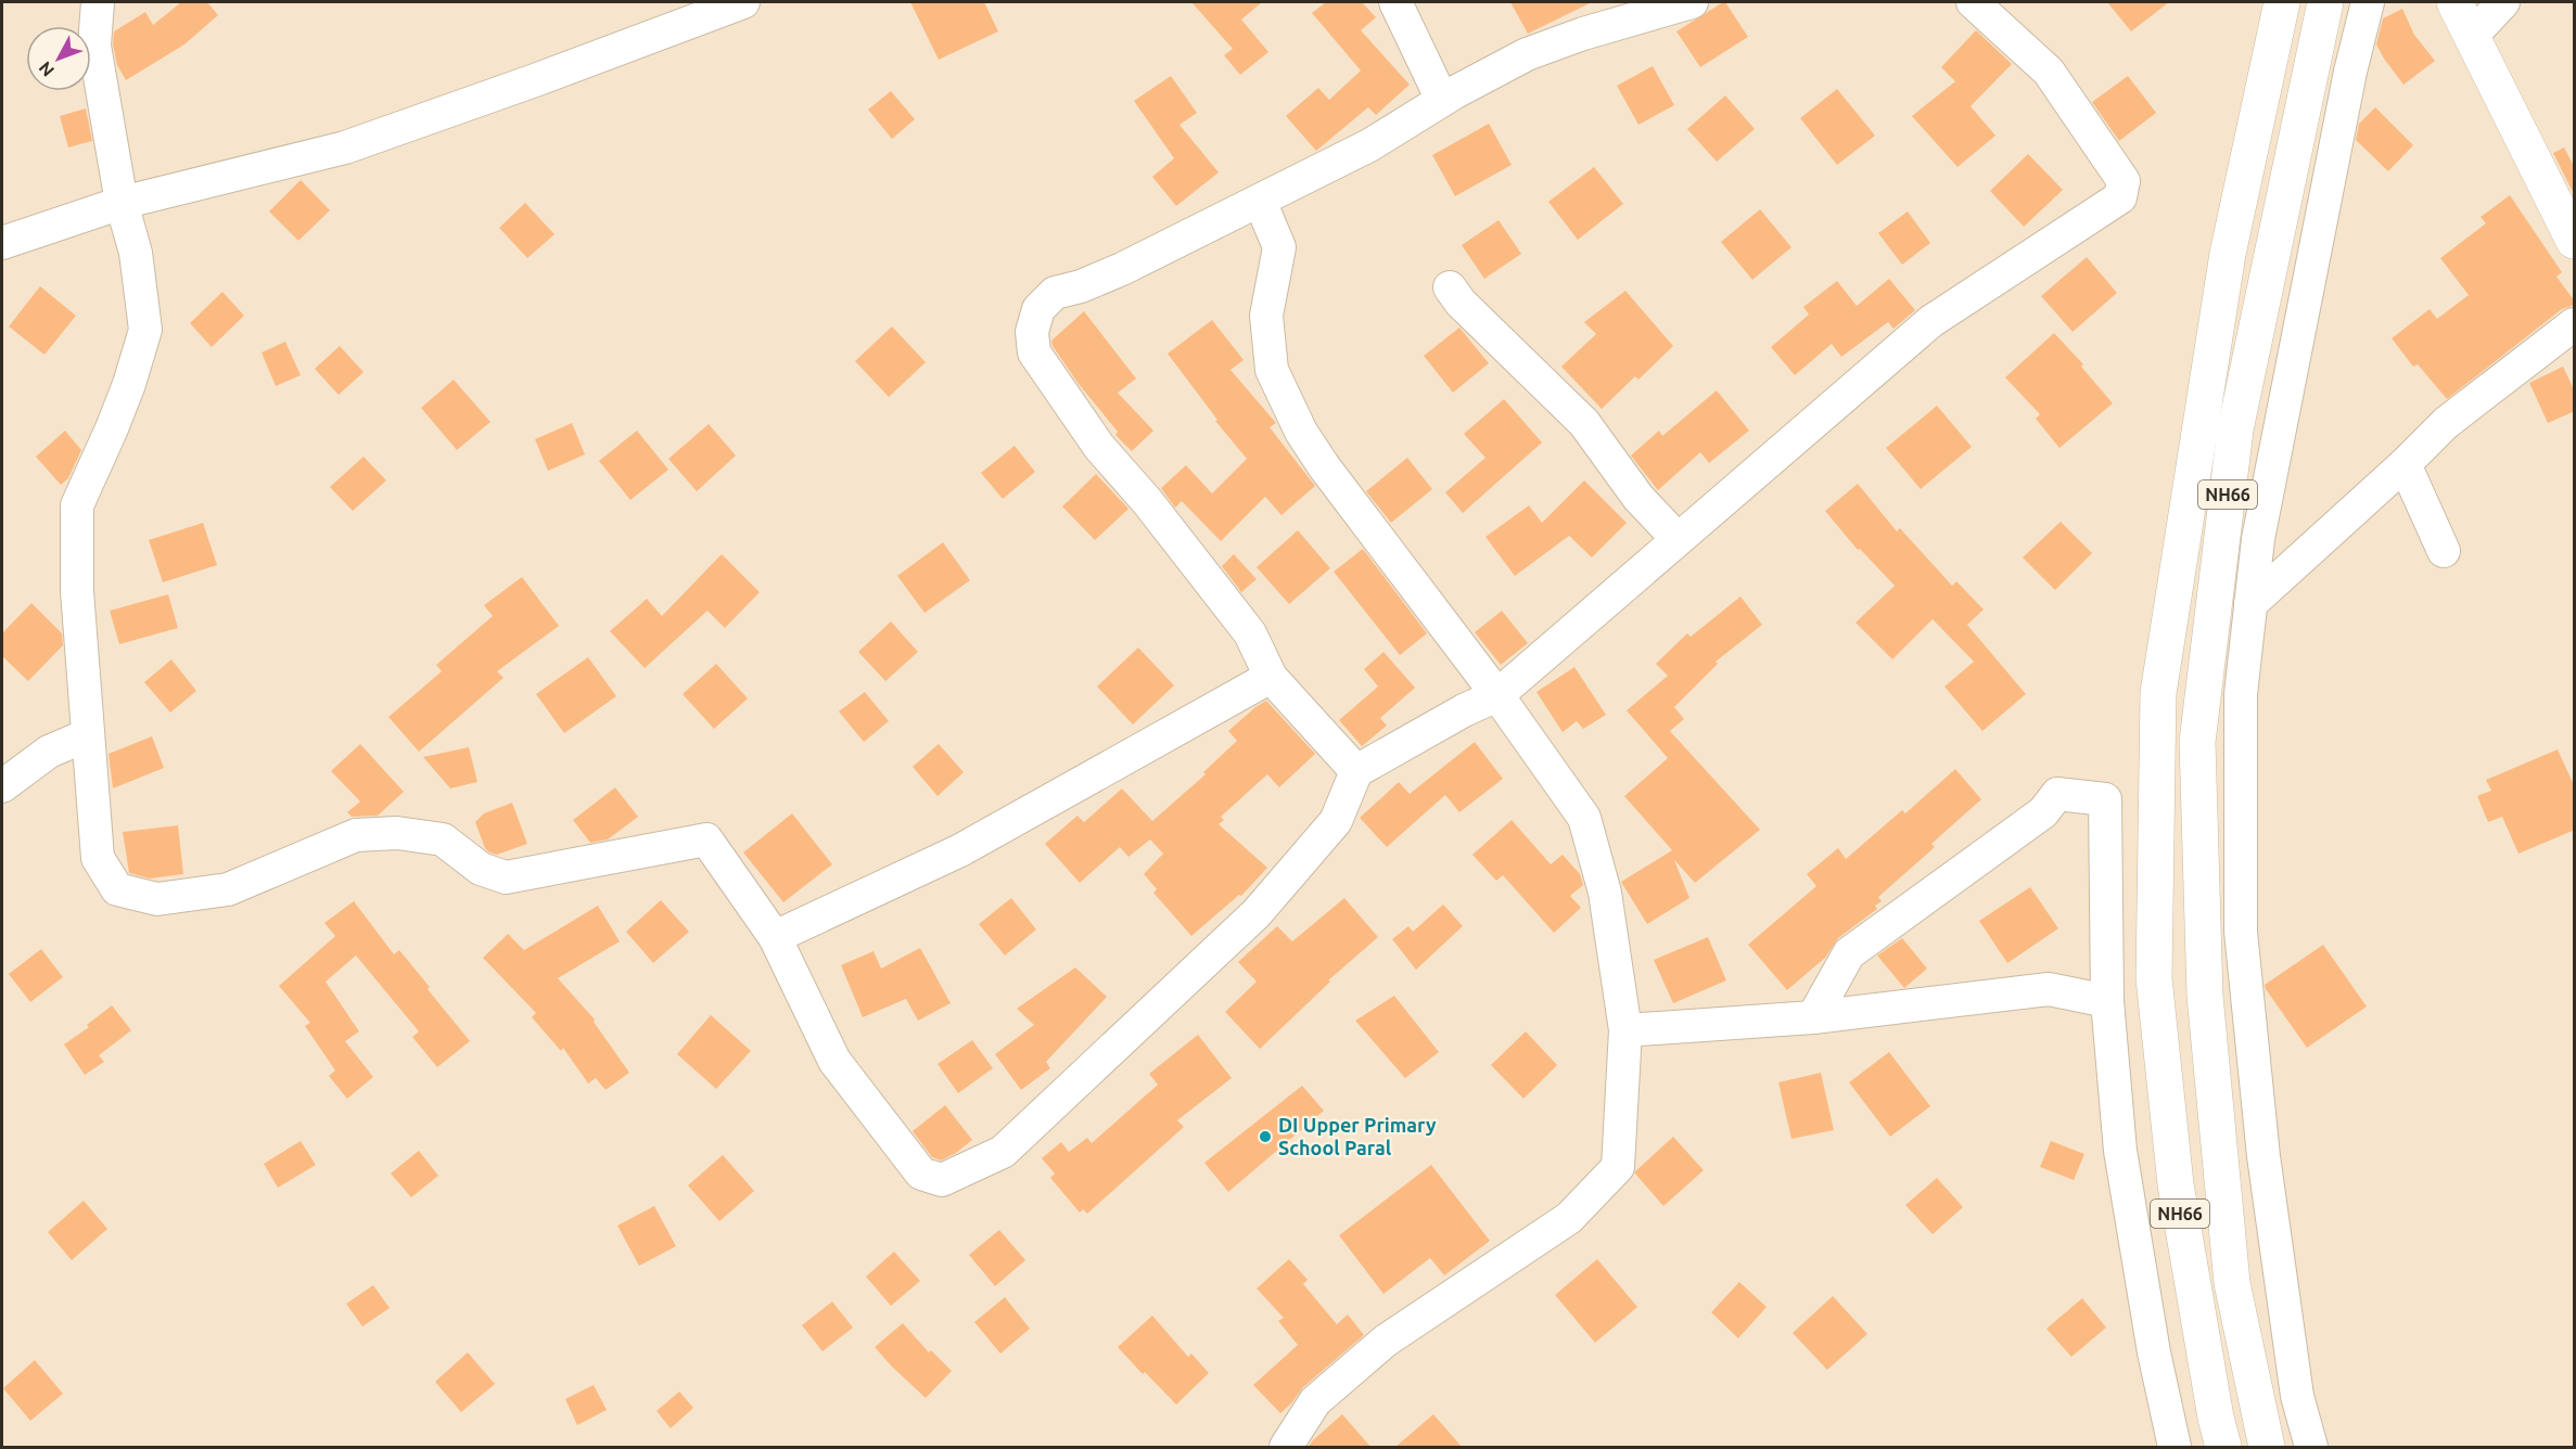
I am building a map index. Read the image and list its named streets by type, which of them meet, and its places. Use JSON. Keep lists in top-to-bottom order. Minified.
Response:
{"streets":{"main road":["NH66"]},"places":["DI Upper Primary School Paral"],"north":"bottom left"}
